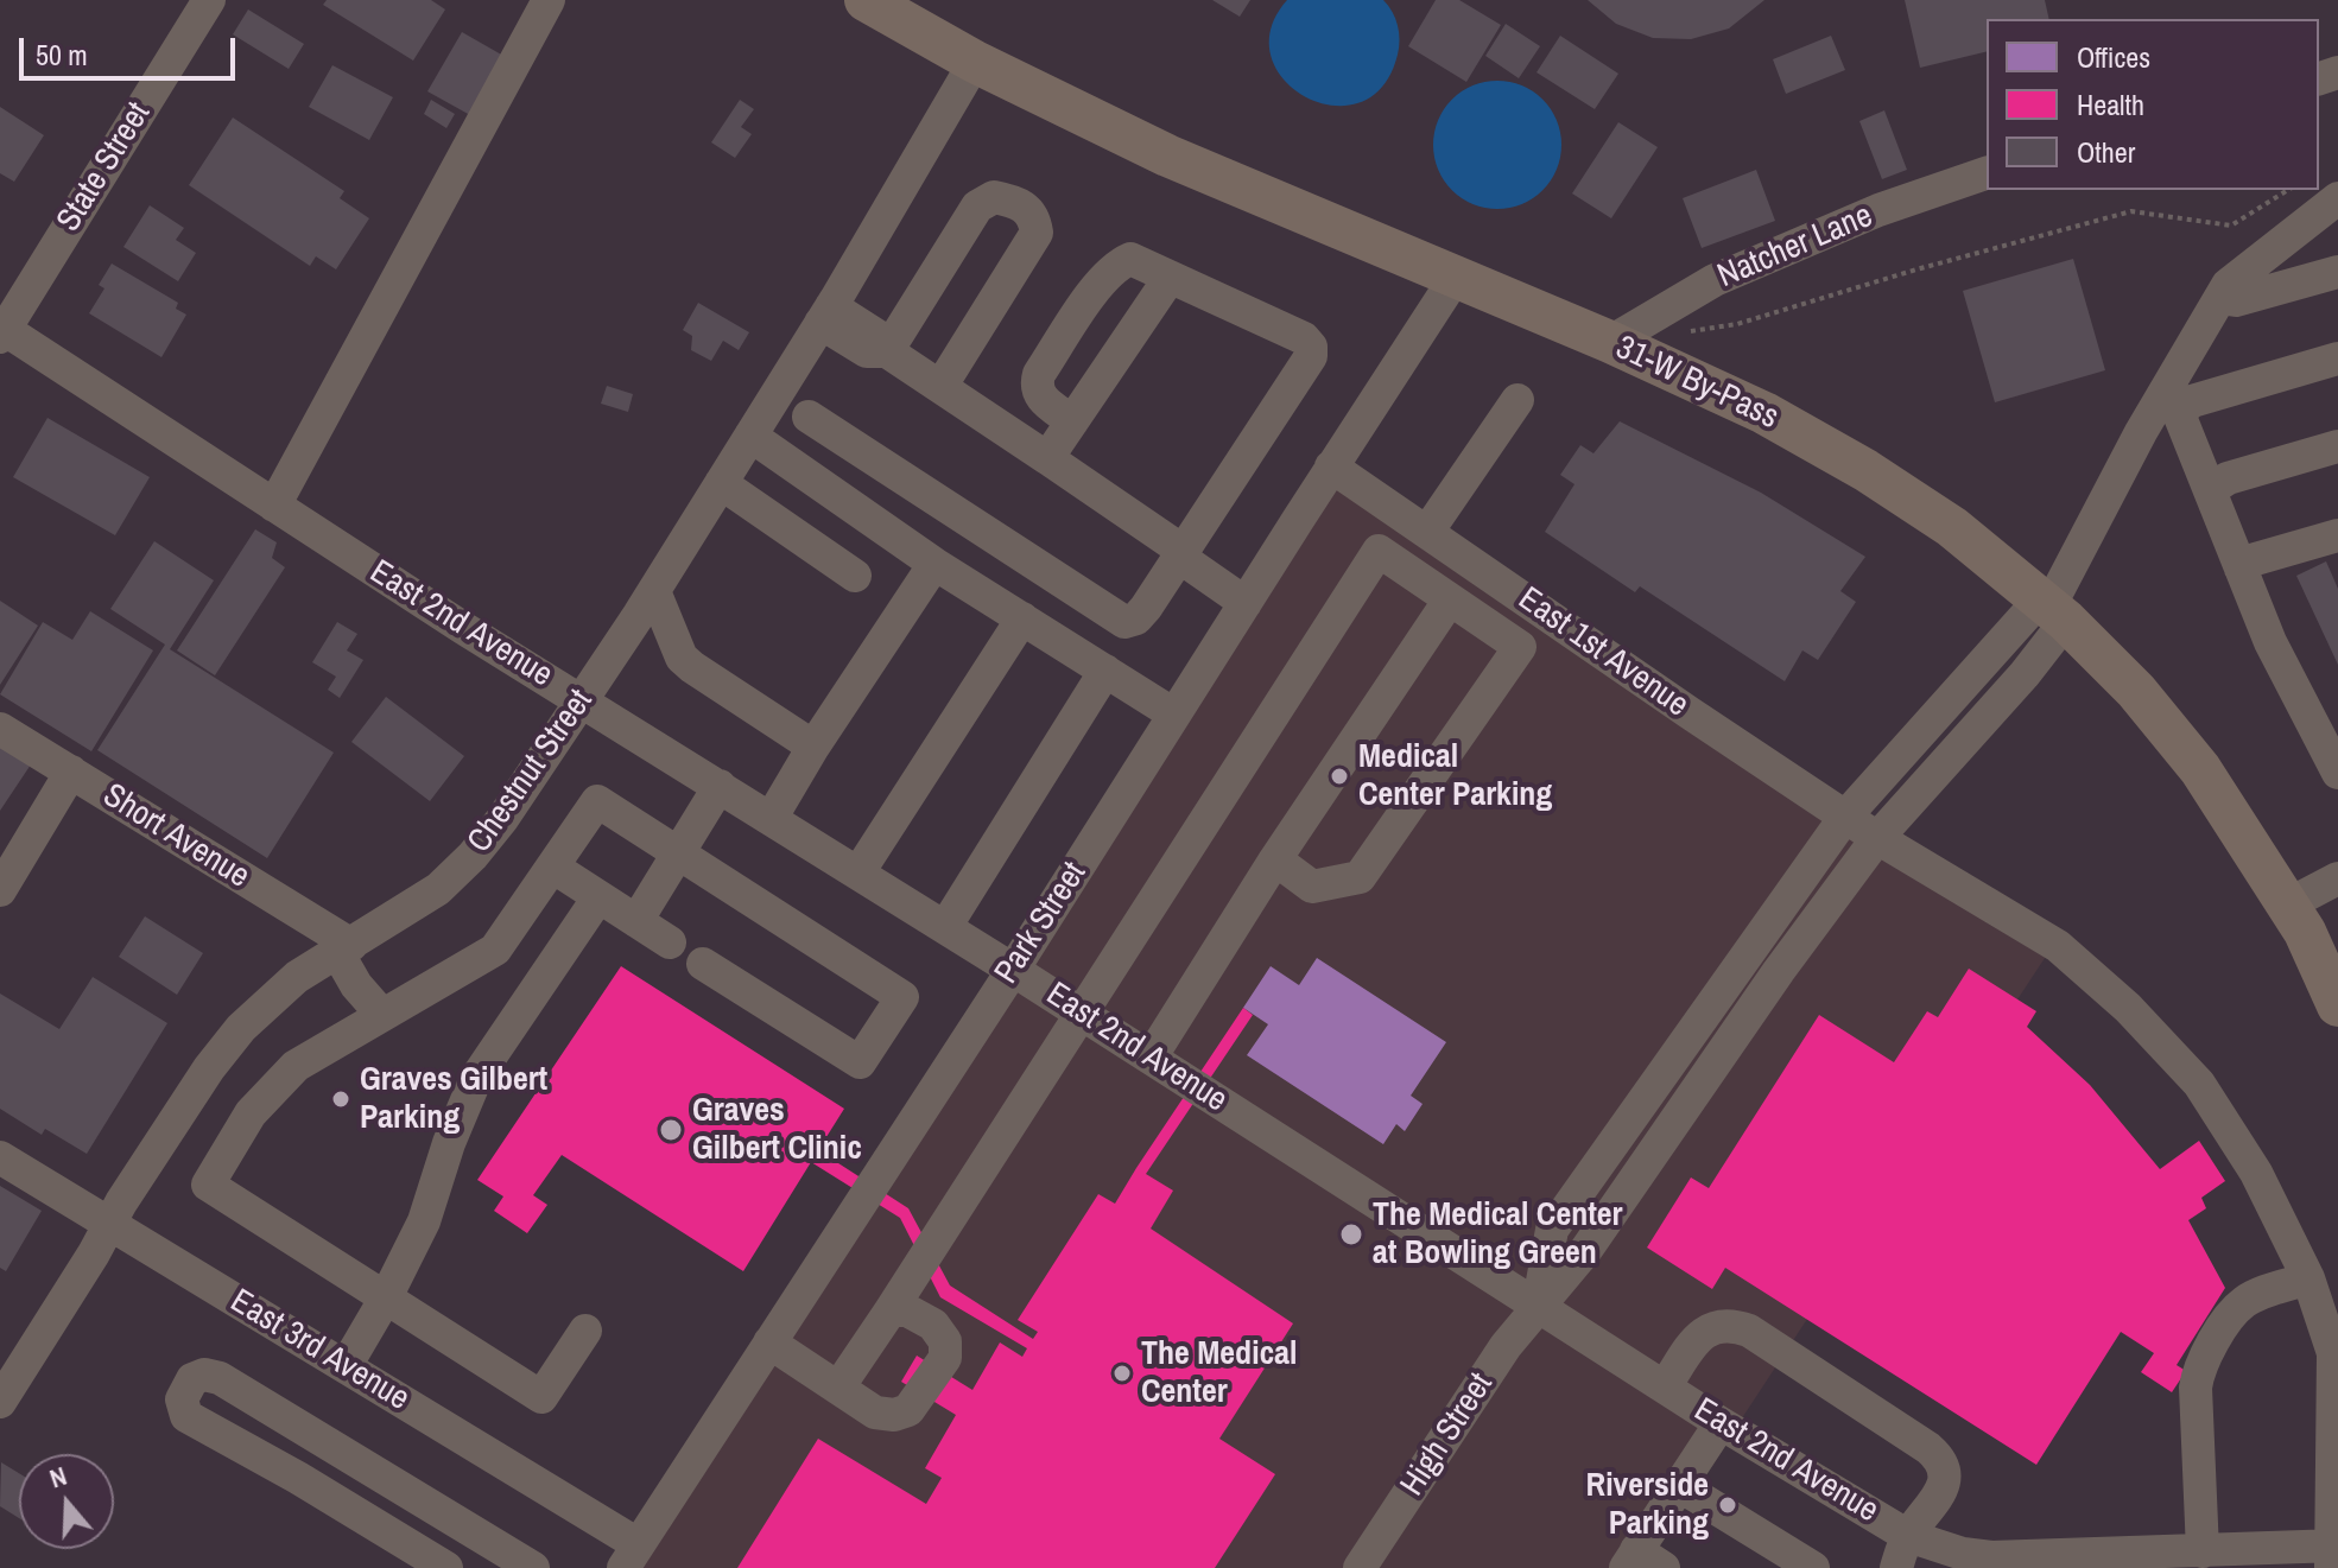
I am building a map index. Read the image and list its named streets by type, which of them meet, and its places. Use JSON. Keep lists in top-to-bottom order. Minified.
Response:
{"streets":{"main road":["31-W By-Pass"],"street":["State Street","Natcher Lane","East 2nd Avenue","East 1st Avenue","Chestnut Street","Short Avenue","Park Street","East 3rd Avenue","High Street"]},"crossings":[["State Street","East 2nd Avenue"],["Natcher Lane","31-W By-Pass"],["31-W By-Pass","Chestnut Street"],["31-W By-Pass","Park Street"],["31-W By-Pass","High Street"],["East 2nd Avenue","East 1st Avenue"],["East 2nd Avenue","Chestnut Street"],["East 2nd Avenue","Park Street"],["East 2nd Avenue","High Street"],["East 1st Avenue","Park Street"],["East 1st Avenue","High Street"],["Chestnut Street","Short Avenue"],["Chestnut Street","East 3rd Avenue"],["Park Street","East 3rd Avenue"]],"places":["Medical Center Parking","Graves Gilbert Parking","Graves Gilbert Clinic","The Medical Center at Bowling Green","The Medical Center","Riverside Parking"],"legend":["Offices","Health","Other"],"scale_bar":"50 m","north":"top"}
